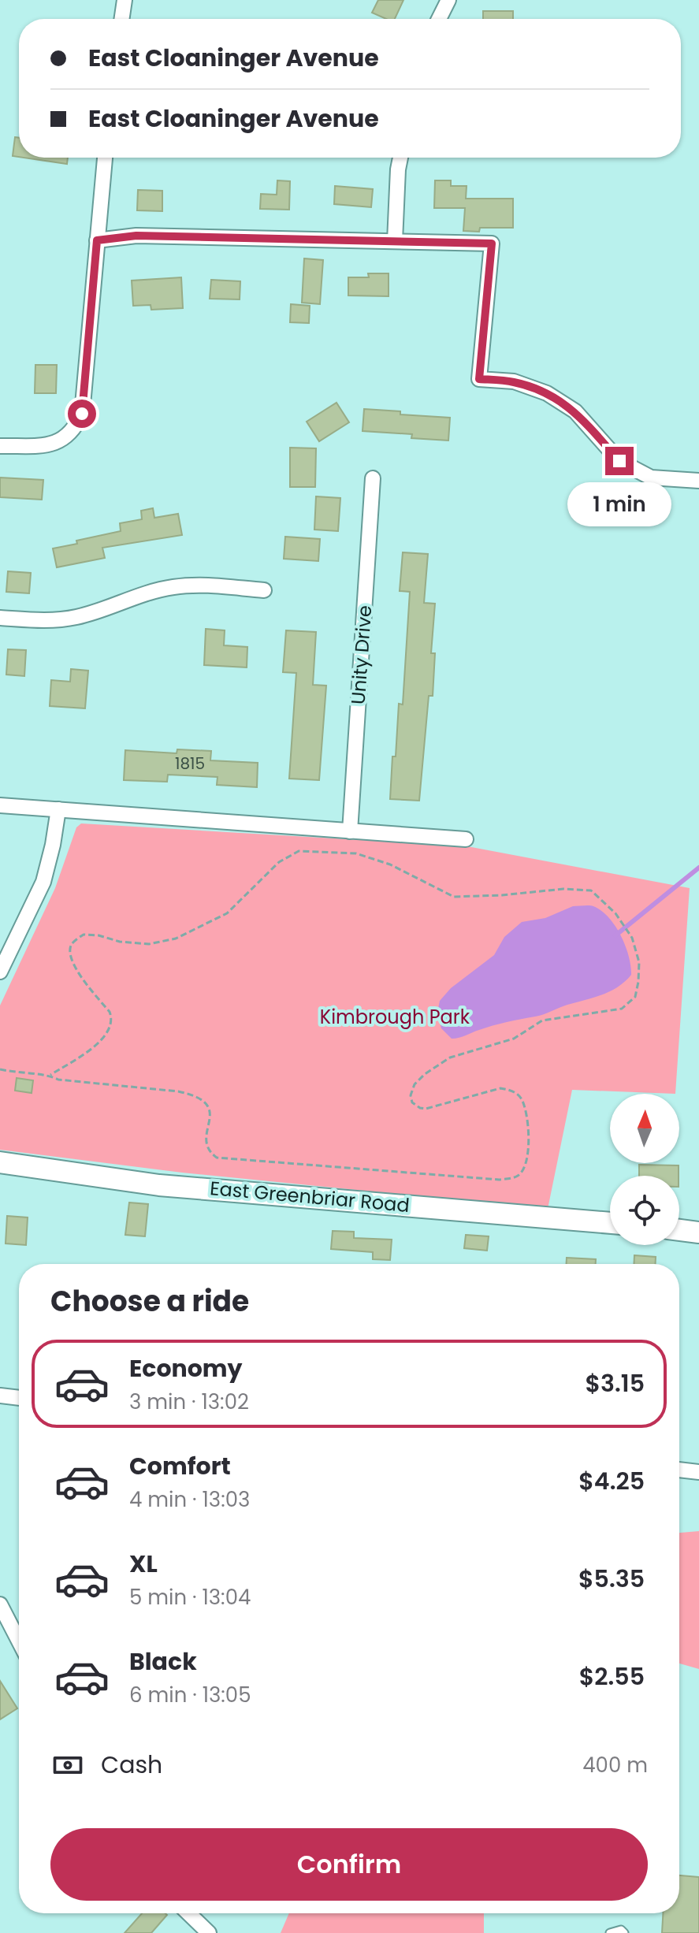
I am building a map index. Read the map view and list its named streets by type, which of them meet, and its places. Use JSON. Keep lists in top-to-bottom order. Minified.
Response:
{"streets":{"street":["Unity Drive","East Greenbriar Road"]},"parks":["Kimbrough Park"],"house_numbers":["1815"],"north":"top","page":{"banner":["East Cloaninger Avenue","East Cloaninger Avenue"],"bubble":"1 min","heading":"Choose a ride","list":[{"name":"Economy","note":"3 min · 13:02","value":"$3.15"},{"name":"Comfort","note":"4 min · 13:03","value":"$4.25"},{"name":"XL","note":"5 min · 13:04","value":"$5.35"},{"name":"Black","note":"6 min · 13:05","value":"$2.55"}],"pay":["Cash","400 m"],"buttons":"Confirm"}}
